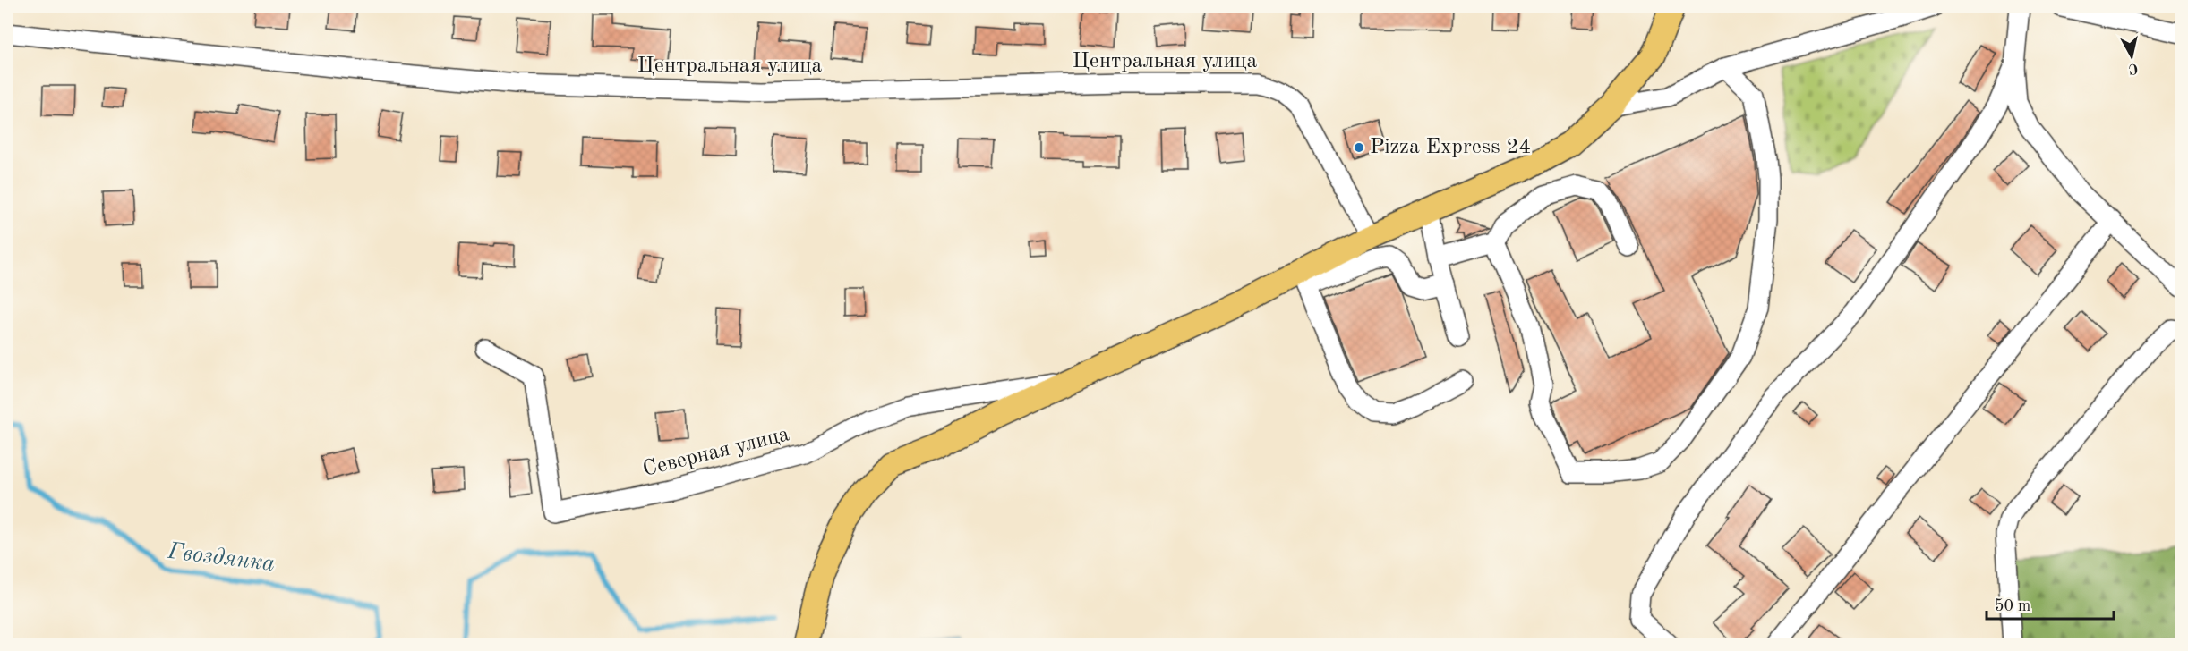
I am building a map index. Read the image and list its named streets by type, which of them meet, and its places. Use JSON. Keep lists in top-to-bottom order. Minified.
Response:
{"streets":{"street":["Центральная улица","Северная улица"]},"water":["Гвоздянка"],"places":["Pizza Express 24"],"scale_bar":"50 m","north":"bottom"}
